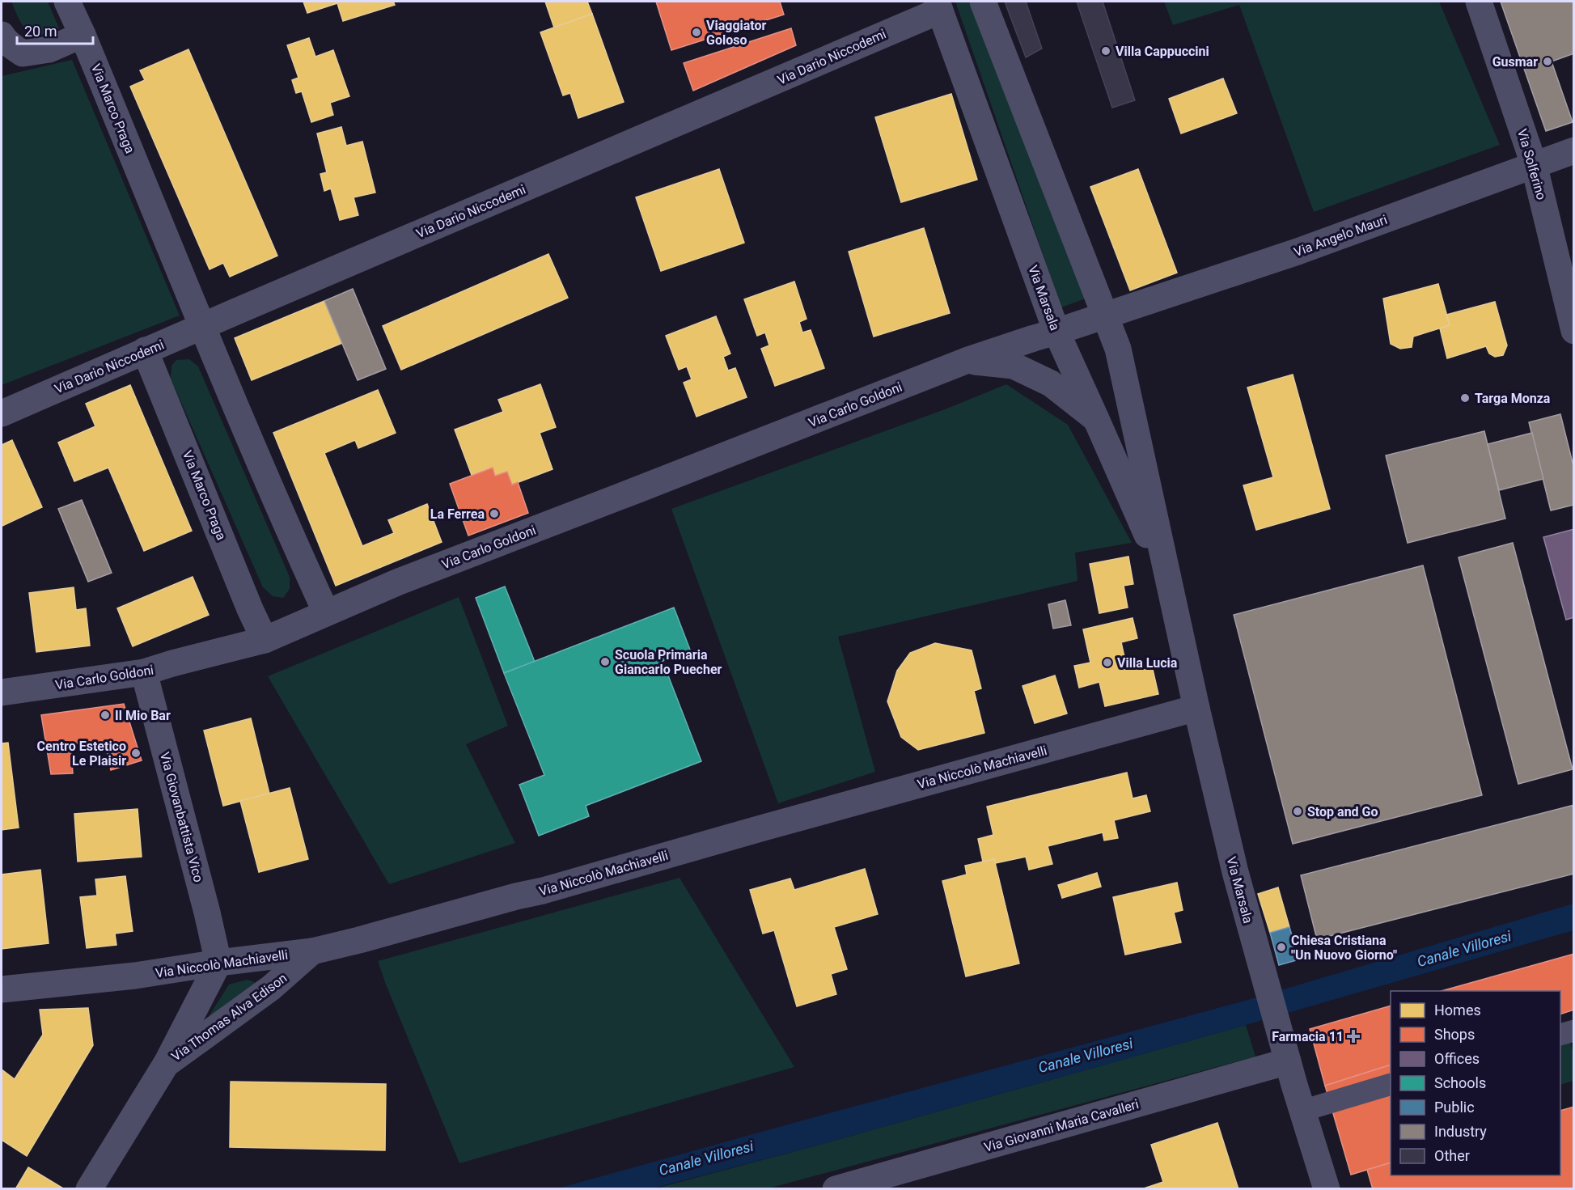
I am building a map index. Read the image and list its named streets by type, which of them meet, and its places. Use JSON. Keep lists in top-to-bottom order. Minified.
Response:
{"streets":{"street":["Via Dario Niccodemi","Via Marco Praga","Via Solferino","Via Angelo Mauri","Via Marsala","Via Carlo Goldoni","Via Niccolò Machiavelli","Via Giovanbattista Vico","Via Thomas Alva Edison","Via Giovanni Maria Cavalleri"]},"crossings":[["Via Dario Niccodemi","Via Marco Praga"],["Via Dario Niccodemi","Via Marsala"],["Via Marco Praga","Via Carlo Goldoni"],["Via Solferino","Via Angelo Mauri"],["Via Angelo Mauri","Via Marsala"],["Via Angelo Mauri","Via Carlo Goldoni"],["Via Marsala","Via Carlo Goldoni"],["Via Marsala","Via Niccolò Machiavelli"],["Via Marsala","Via Giovanni Maria Cavalleri"],["Via Carlo Goldoni","Via Giovanbattista Vico"],["Via Niccolò Machiavelli","Via Giovanbattista Vico"],["Via Niccolò Machiavelli","Via Thomas Alva Edison"],["Via Giovanbattista Vico","Via Thomas Alva Edison"]],"water":["Canale Villoresi"],"places":{"other":["Viaggiator Goloso","Villa Cappuccini","Gusmar","Targa Monza","La Ferrea","Scuola Primaria Giancarlo Puecher","Villa Lucia","Il Mio Bar","Centro Estetico Le Plaisir","Stop and Go","Chiesa Cristiana \"Un Nuovo Giorno\""],"health":["Farmacia 11"]},"legend":["Homes","Shops","Offices","Schools","Public","Industry","Other"],"scale_bar":"20 m"}
